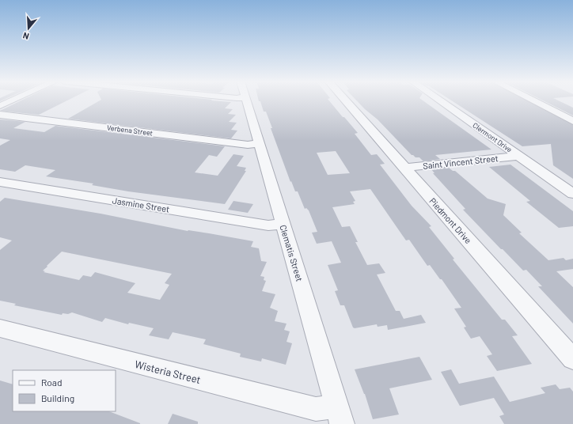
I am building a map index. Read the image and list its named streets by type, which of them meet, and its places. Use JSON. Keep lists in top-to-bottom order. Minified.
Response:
{"streets":{"street":["Verbena Street","Clermont Drive","Saint Vincent Street","Jasmine Street","Piedmont Drive","Clematis Street","Wisteria Street"]},"crossings":[["Verbena Street","Clematis Street"],["Clermont Drive","Saint Vincent Street"],["Saint Vincent Street","Piedmont Drive"],["Jasmine Street","Clematis Street"],["Clematis Street","Wisteria Street"]],"legend":["Road","Building"],"north":"bottom"}
